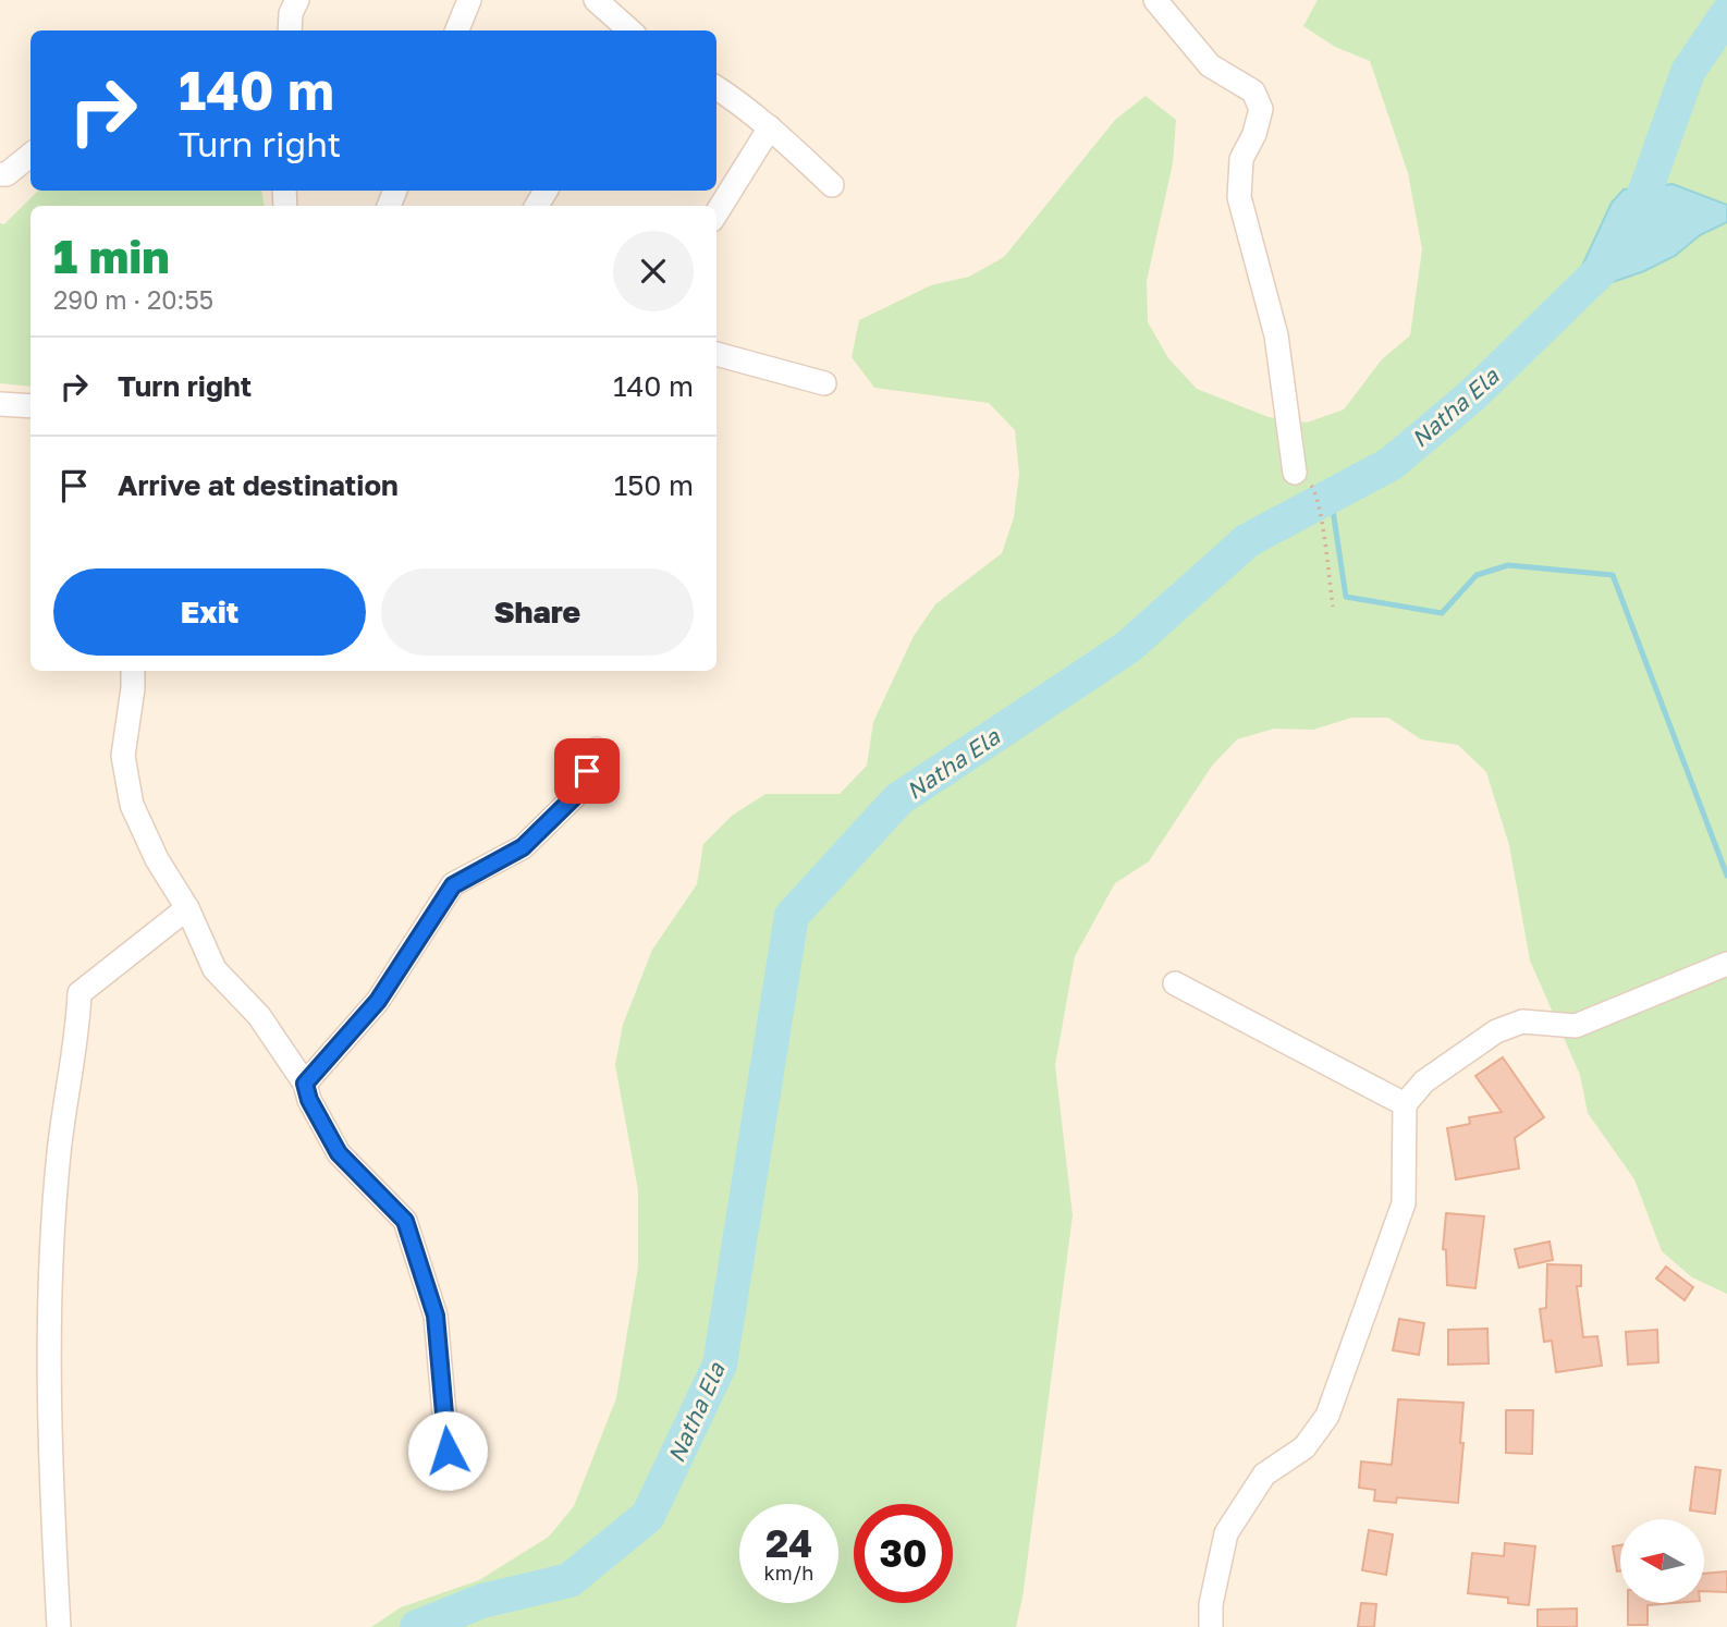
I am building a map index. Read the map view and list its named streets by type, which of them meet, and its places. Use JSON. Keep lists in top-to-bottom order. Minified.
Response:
{"water":["Natha Ela"],"north":"left","page":{"turn":["140 m","Turn right"],"heading":["1 min","290 m · 20:55"],"list":[{"name":"Turn right","value":"140 m"},{"name":"Arrive at destination","value":"150 m"}],"buttons":["Exit","Share"],"speed":"24 km/h","limit":"30"}}
